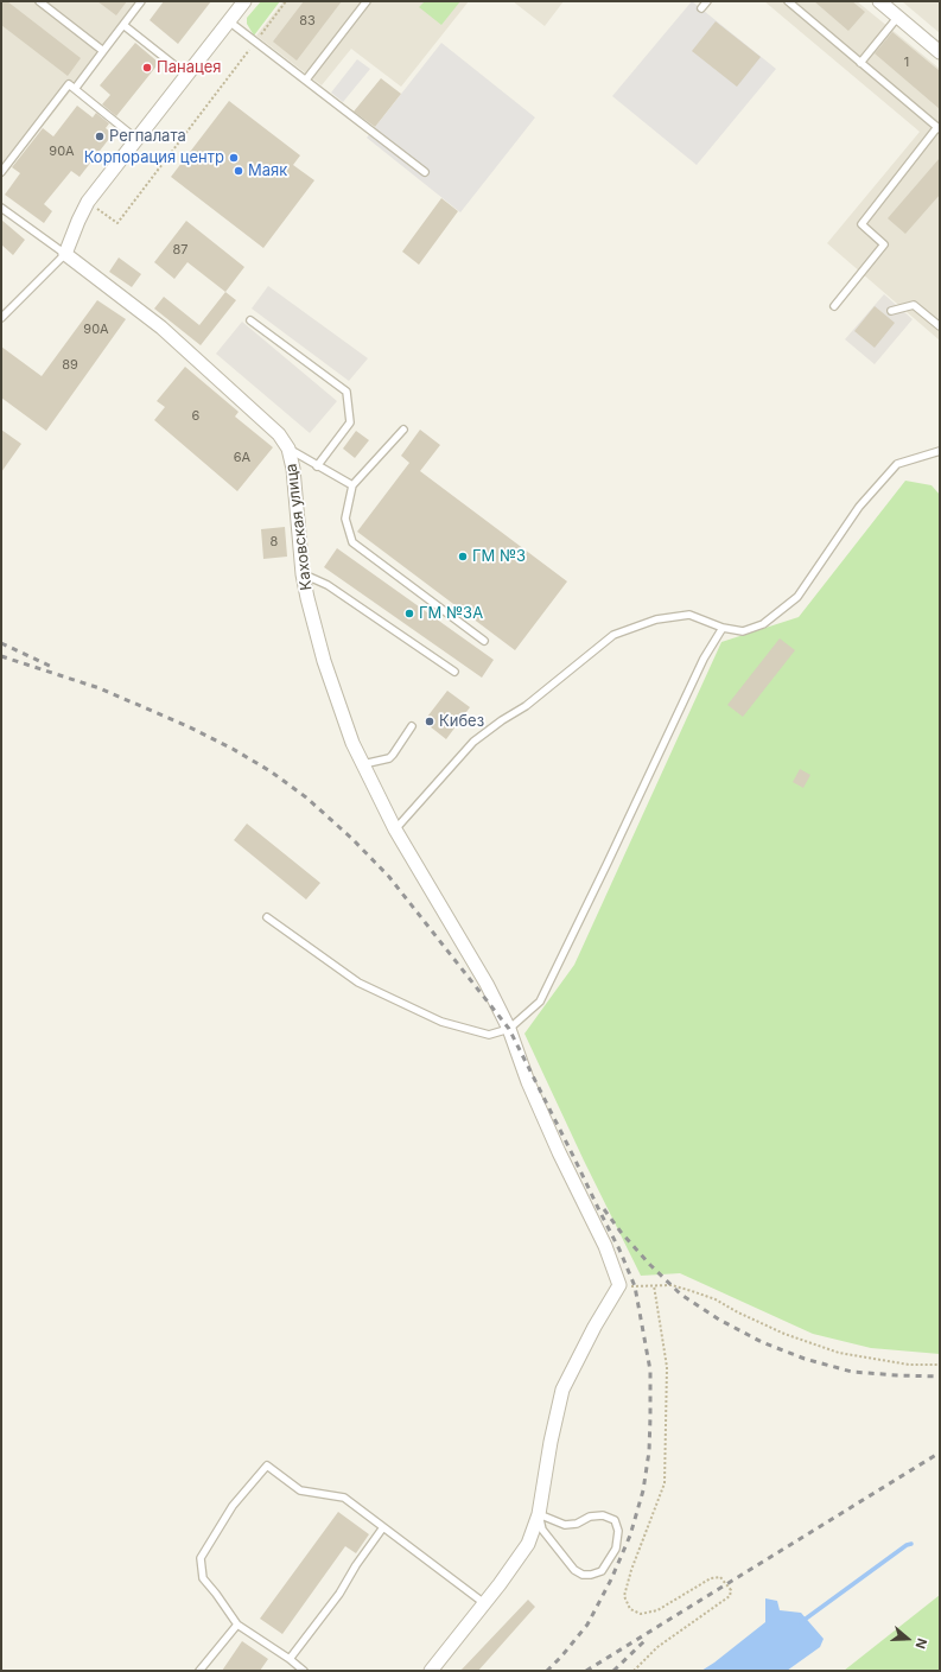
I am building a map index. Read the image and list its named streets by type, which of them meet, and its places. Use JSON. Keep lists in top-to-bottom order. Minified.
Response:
{"streets":{"street":["Каховская улица"]},"places":["Панацея","Регпалата","Корпорация центр","Маяк","ГМ №3","ГМ №3А","Кибез"],"house_numbers":["83","1","90А","87","90А","89","6","6А","8"],"north":"right"}
